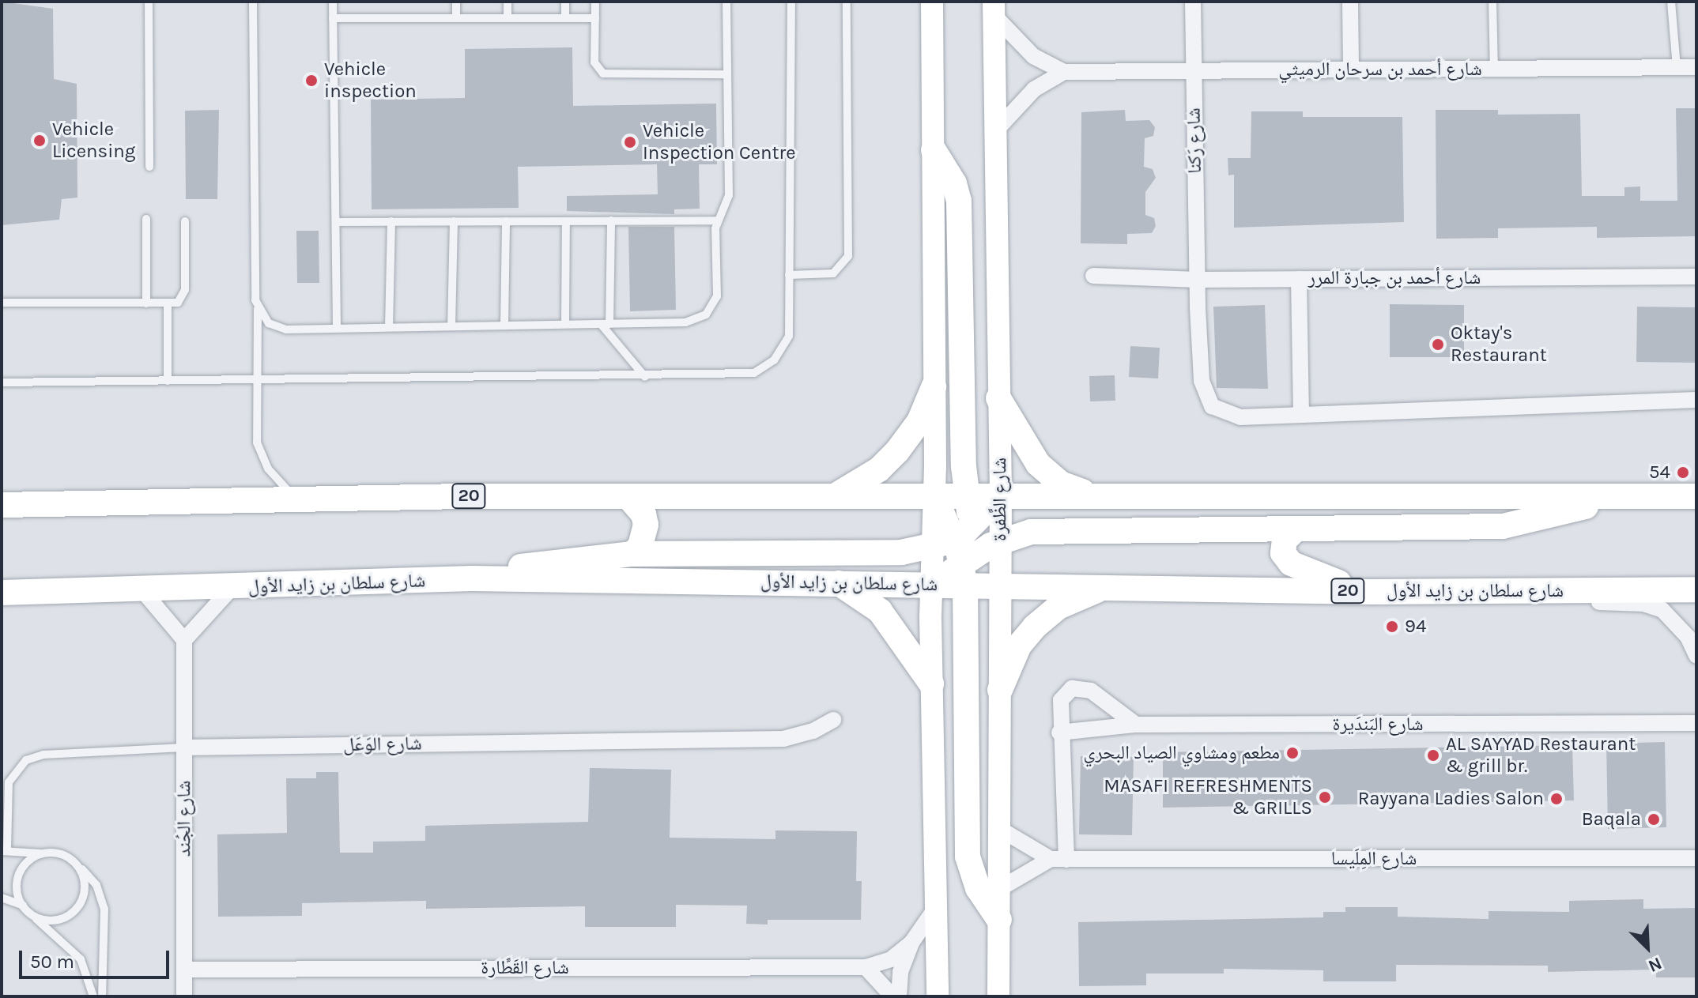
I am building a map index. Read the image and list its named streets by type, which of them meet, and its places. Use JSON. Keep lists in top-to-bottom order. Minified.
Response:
{"streets":{"main road":["20","شارع الظَّفرة","شارع سلطان بن زايد الأول"],"street":["شارع أحمد بن سرحان الرميثي","شارع رَكنا","شارع أحمد بن جبارة المرر","شارع البَندَيرة","شارع الوَعَل","شارع الجُند","شارع المِلَيسا","شارع القَطَّارة"]},"crossings":[["شارع أحمد بن سرحان الرميثي","شارع رَكنا"],["شارع أحمد بن سرحان الرميثي","شارع الظَّفرة"],["شارع رَكنا","شارع أحمد بن جبارة المرر"],["20","شارع الظَّفرة"],["شارع الظَّفرة","شارع سلطان بن زايد الأول"],["شارع الوَعَل","شارع الجُند"],["شارع الجُند","شارع القَطَّارة"]],"places":["Vehicle inspection","Vehicle Licensing","Vehicle Inspection Centre","Oktay's Restaurant","54","94","مطعم ومشاوي الصياد البحري","AL SAYYAD Restaurant & grill br.","MASAFI REFRESHMENTS & GRILLS","Rayyana Ladies Salon","Baqala"],"scale_bar":"50 m","north":"bottom right"}
